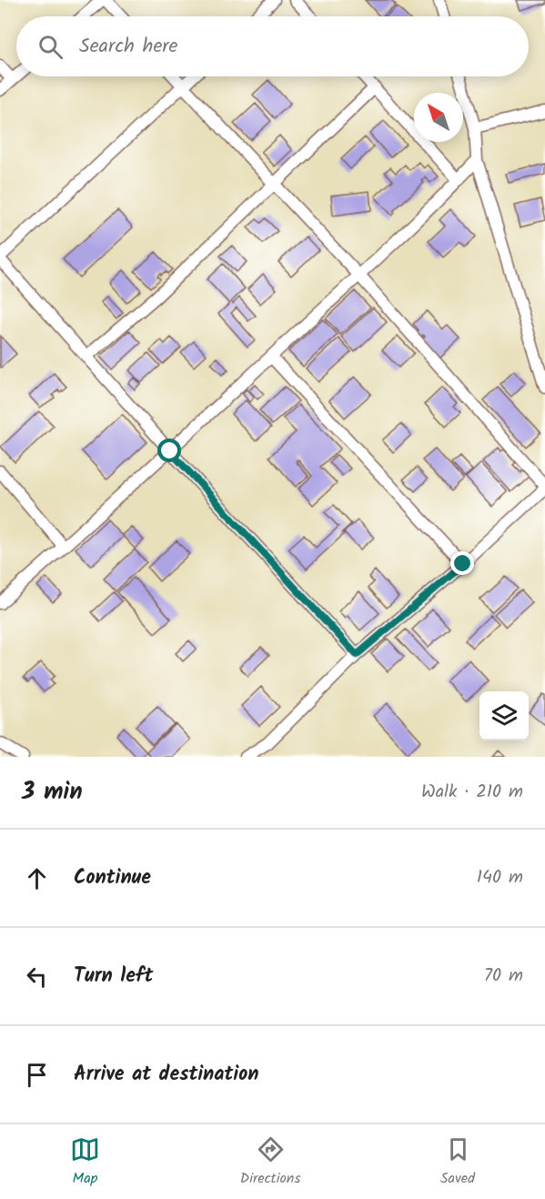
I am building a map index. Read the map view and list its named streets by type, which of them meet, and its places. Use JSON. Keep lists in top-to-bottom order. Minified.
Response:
{"north":"top left","page":{"search":"Search here","heading":["3 min","Walk · 210 m"],"list":[["Continue","140 m"],["Turn left","70 m"],"Arrive at destination"],"nav":["Map","Directions","Saved"]}}
